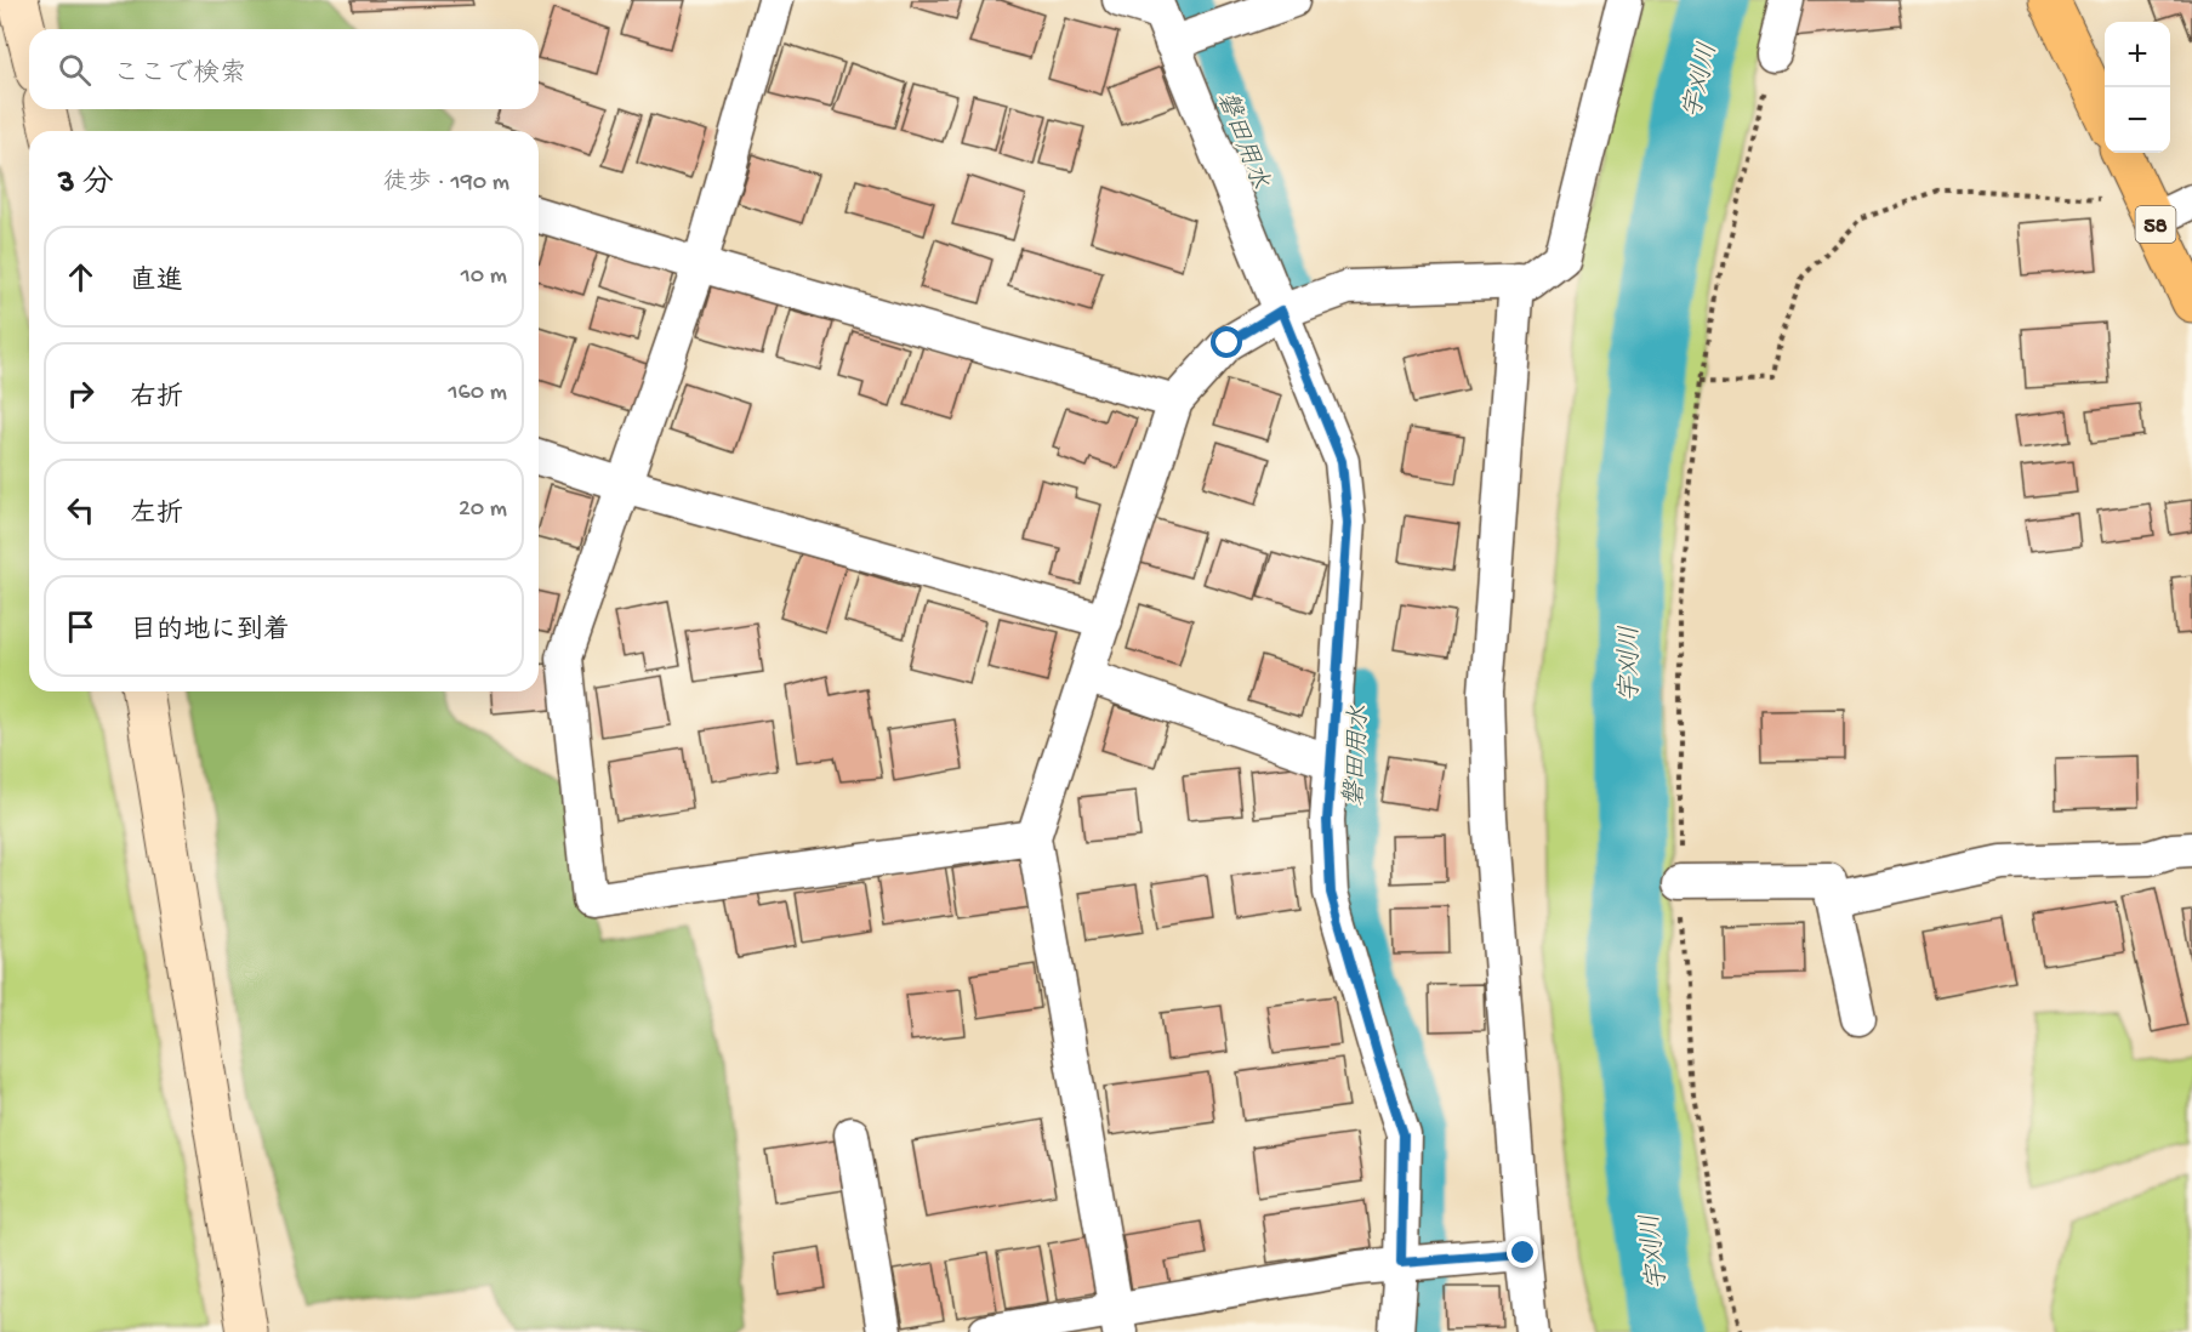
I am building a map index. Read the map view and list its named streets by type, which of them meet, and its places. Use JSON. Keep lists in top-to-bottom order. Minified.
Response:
{"streets":{"main road":["58"]},"water":["宇刈川","磐田用水"],"page":{"map_buttons":["+","−"],"search":"ここで検索","heading":["3 分","徒歩 · 190 m"],"list":[["直進","10 m"],["右折","160 m"],["左折","20 m"],"目的地に到着"]}}
